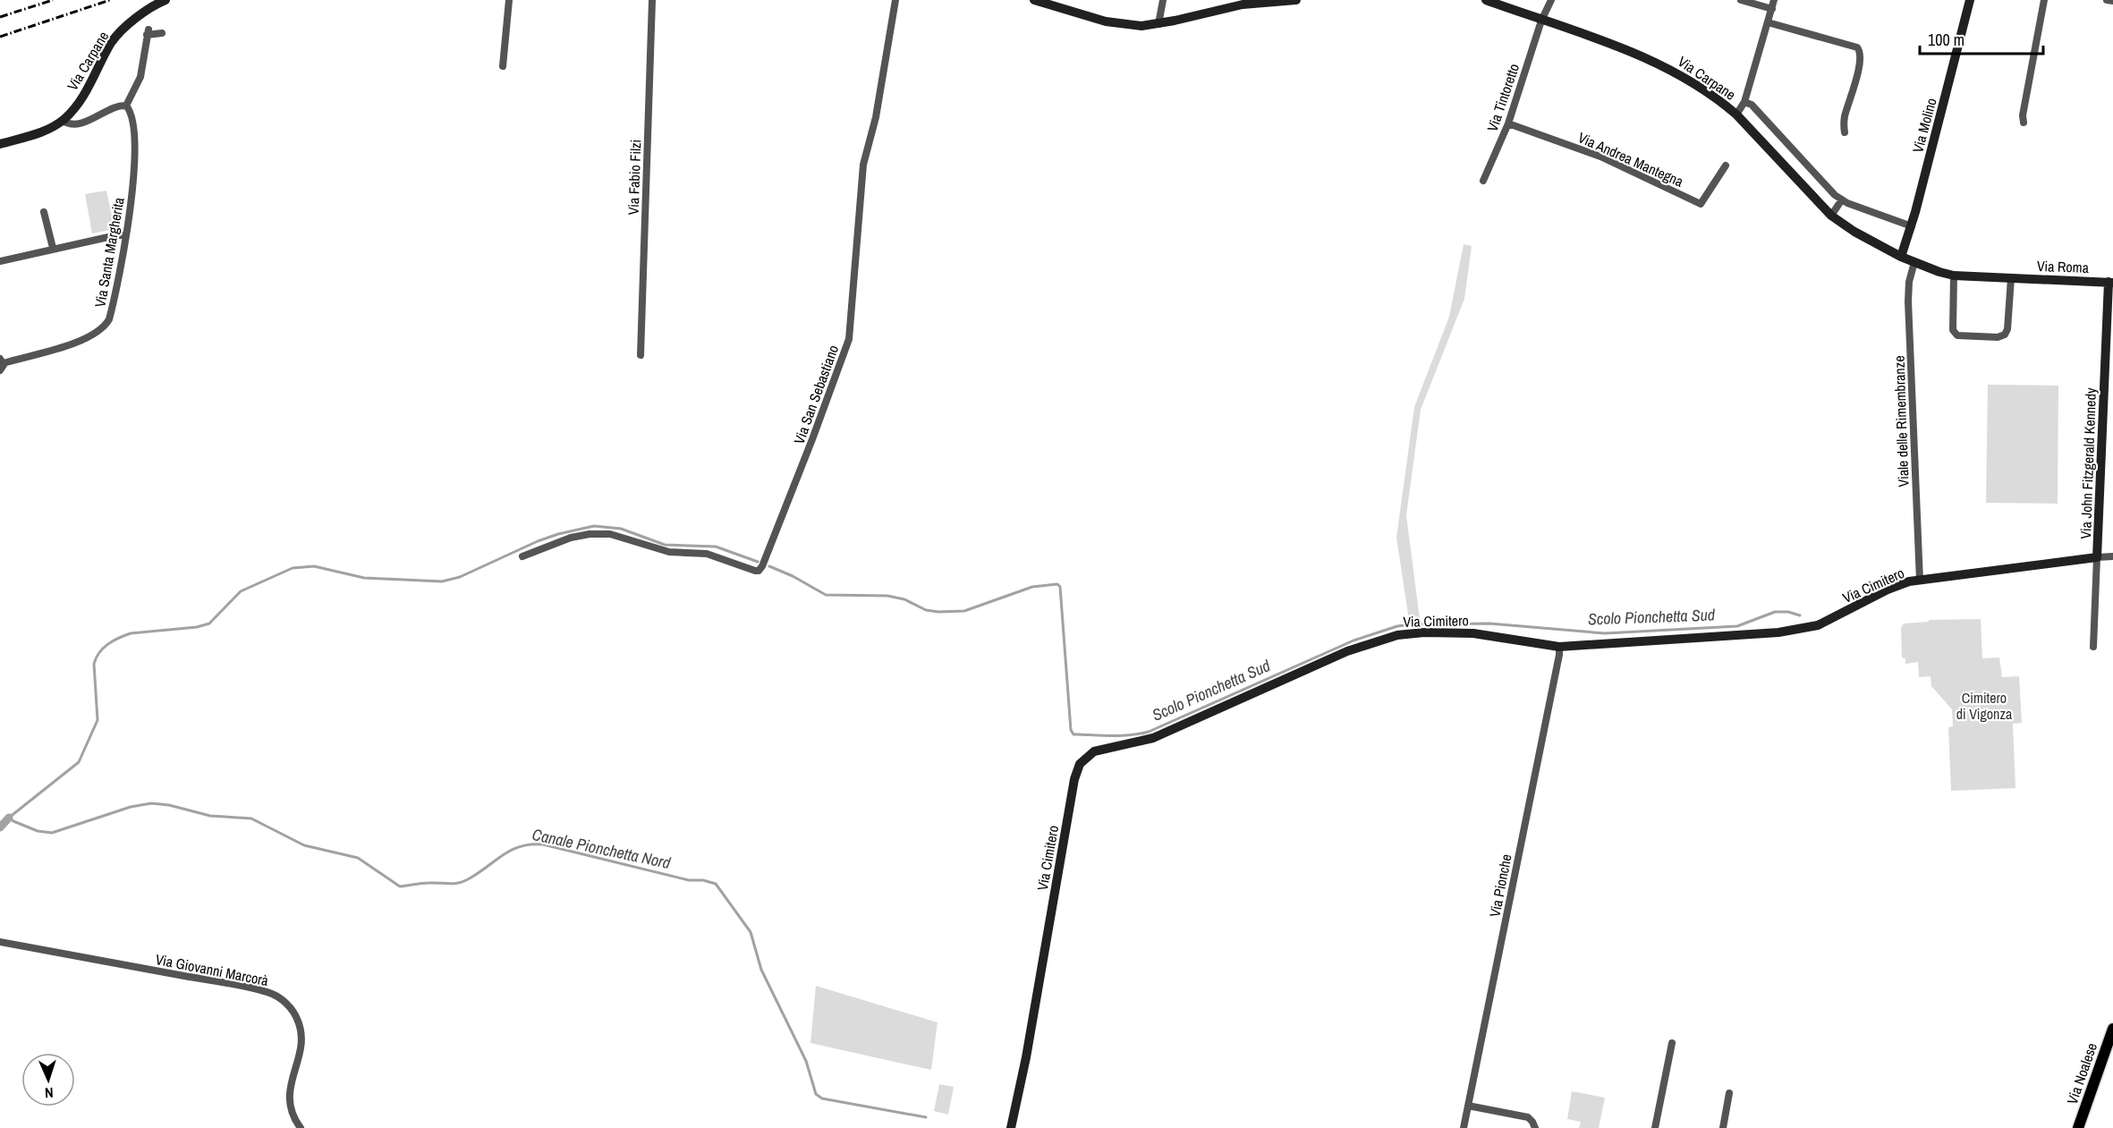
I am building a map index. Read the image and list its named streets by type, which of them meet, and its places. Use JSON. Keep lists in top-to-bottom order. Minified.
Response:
{"streets":{"main road":["Via Noalese"],"street":["Via Carpane","Via Tintoretto","Via Molino","Via Andrea Mantegna","Via Fabio Filzi","Via Santa Margherita","Via Roma","Via San Sebastiano","Viale delle Rimembranze","Via John Fitzgerald Kennedy","Via Cimitero","Via Pionche","Via Giovanni Marcorà"]},"crossings":[["Via Carpane","Via Tintoretto"],["Via Carpane","Via Molino"],["Via Carpane","Via Santa Margherita"],["Via Carpane","Via Roma"],["Via Tintoretto","Via Andrea Mantegna"],["Via Molino","Via Roma"],["Via Roma","Viale delle Rimembranze"],["Via Roma","Via John Fitzgerald Kennedy"],["Viale delle Rimembranze","Via Cimitero"],["Via John Fitzgerald Kennedy","Via Cimitero"],["Via Cimitero","Via Pionche"]],"water":["Scolo Pionchetta Sud","Canale Pionchetta Nord"],"parks":["Cimitero di Vigonza"],"scale_bar":"100 m","north":"bottom"}
